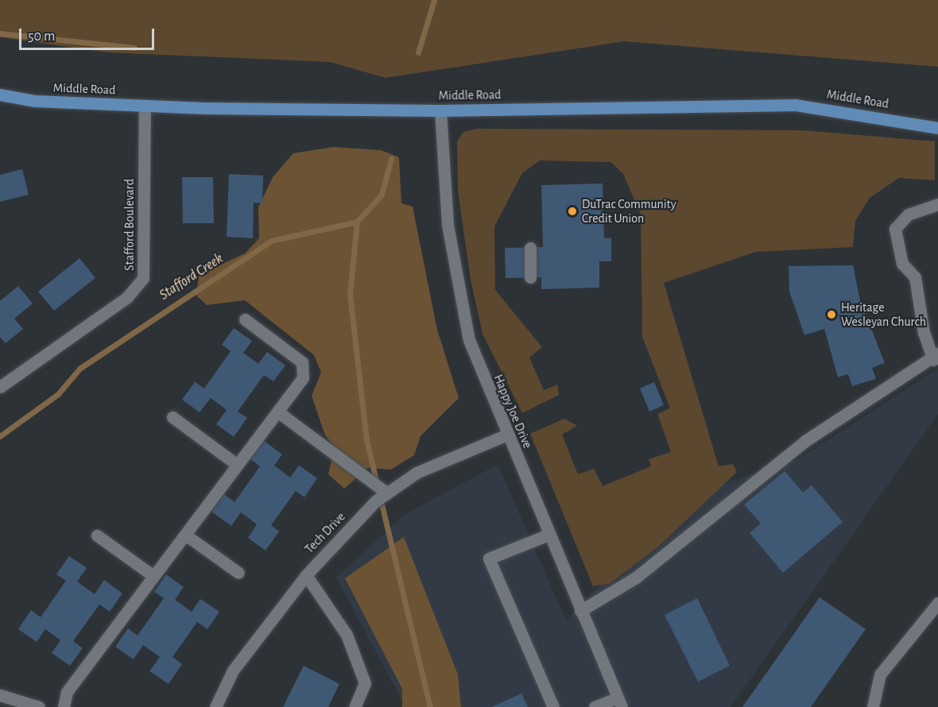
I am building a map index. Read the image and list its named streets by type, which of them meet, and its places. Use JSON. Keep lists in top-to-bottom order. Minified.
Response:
{"streets":{"main road":["Middle Road"],"street":["Stafford Boulevard","Happy Joe Drive","Tech Drive"]},"crossings":[["Middle Road","Stafford Boulevard"],["Middle Road","Happy Joe Drive"],["Happy Joe Drive","Tech Drive"]],"water":["Stafford Creek"],"places":["DuTrac Community Credit Union","Heritage Wesleyan Church"],"scale_bar":"50 m"}
